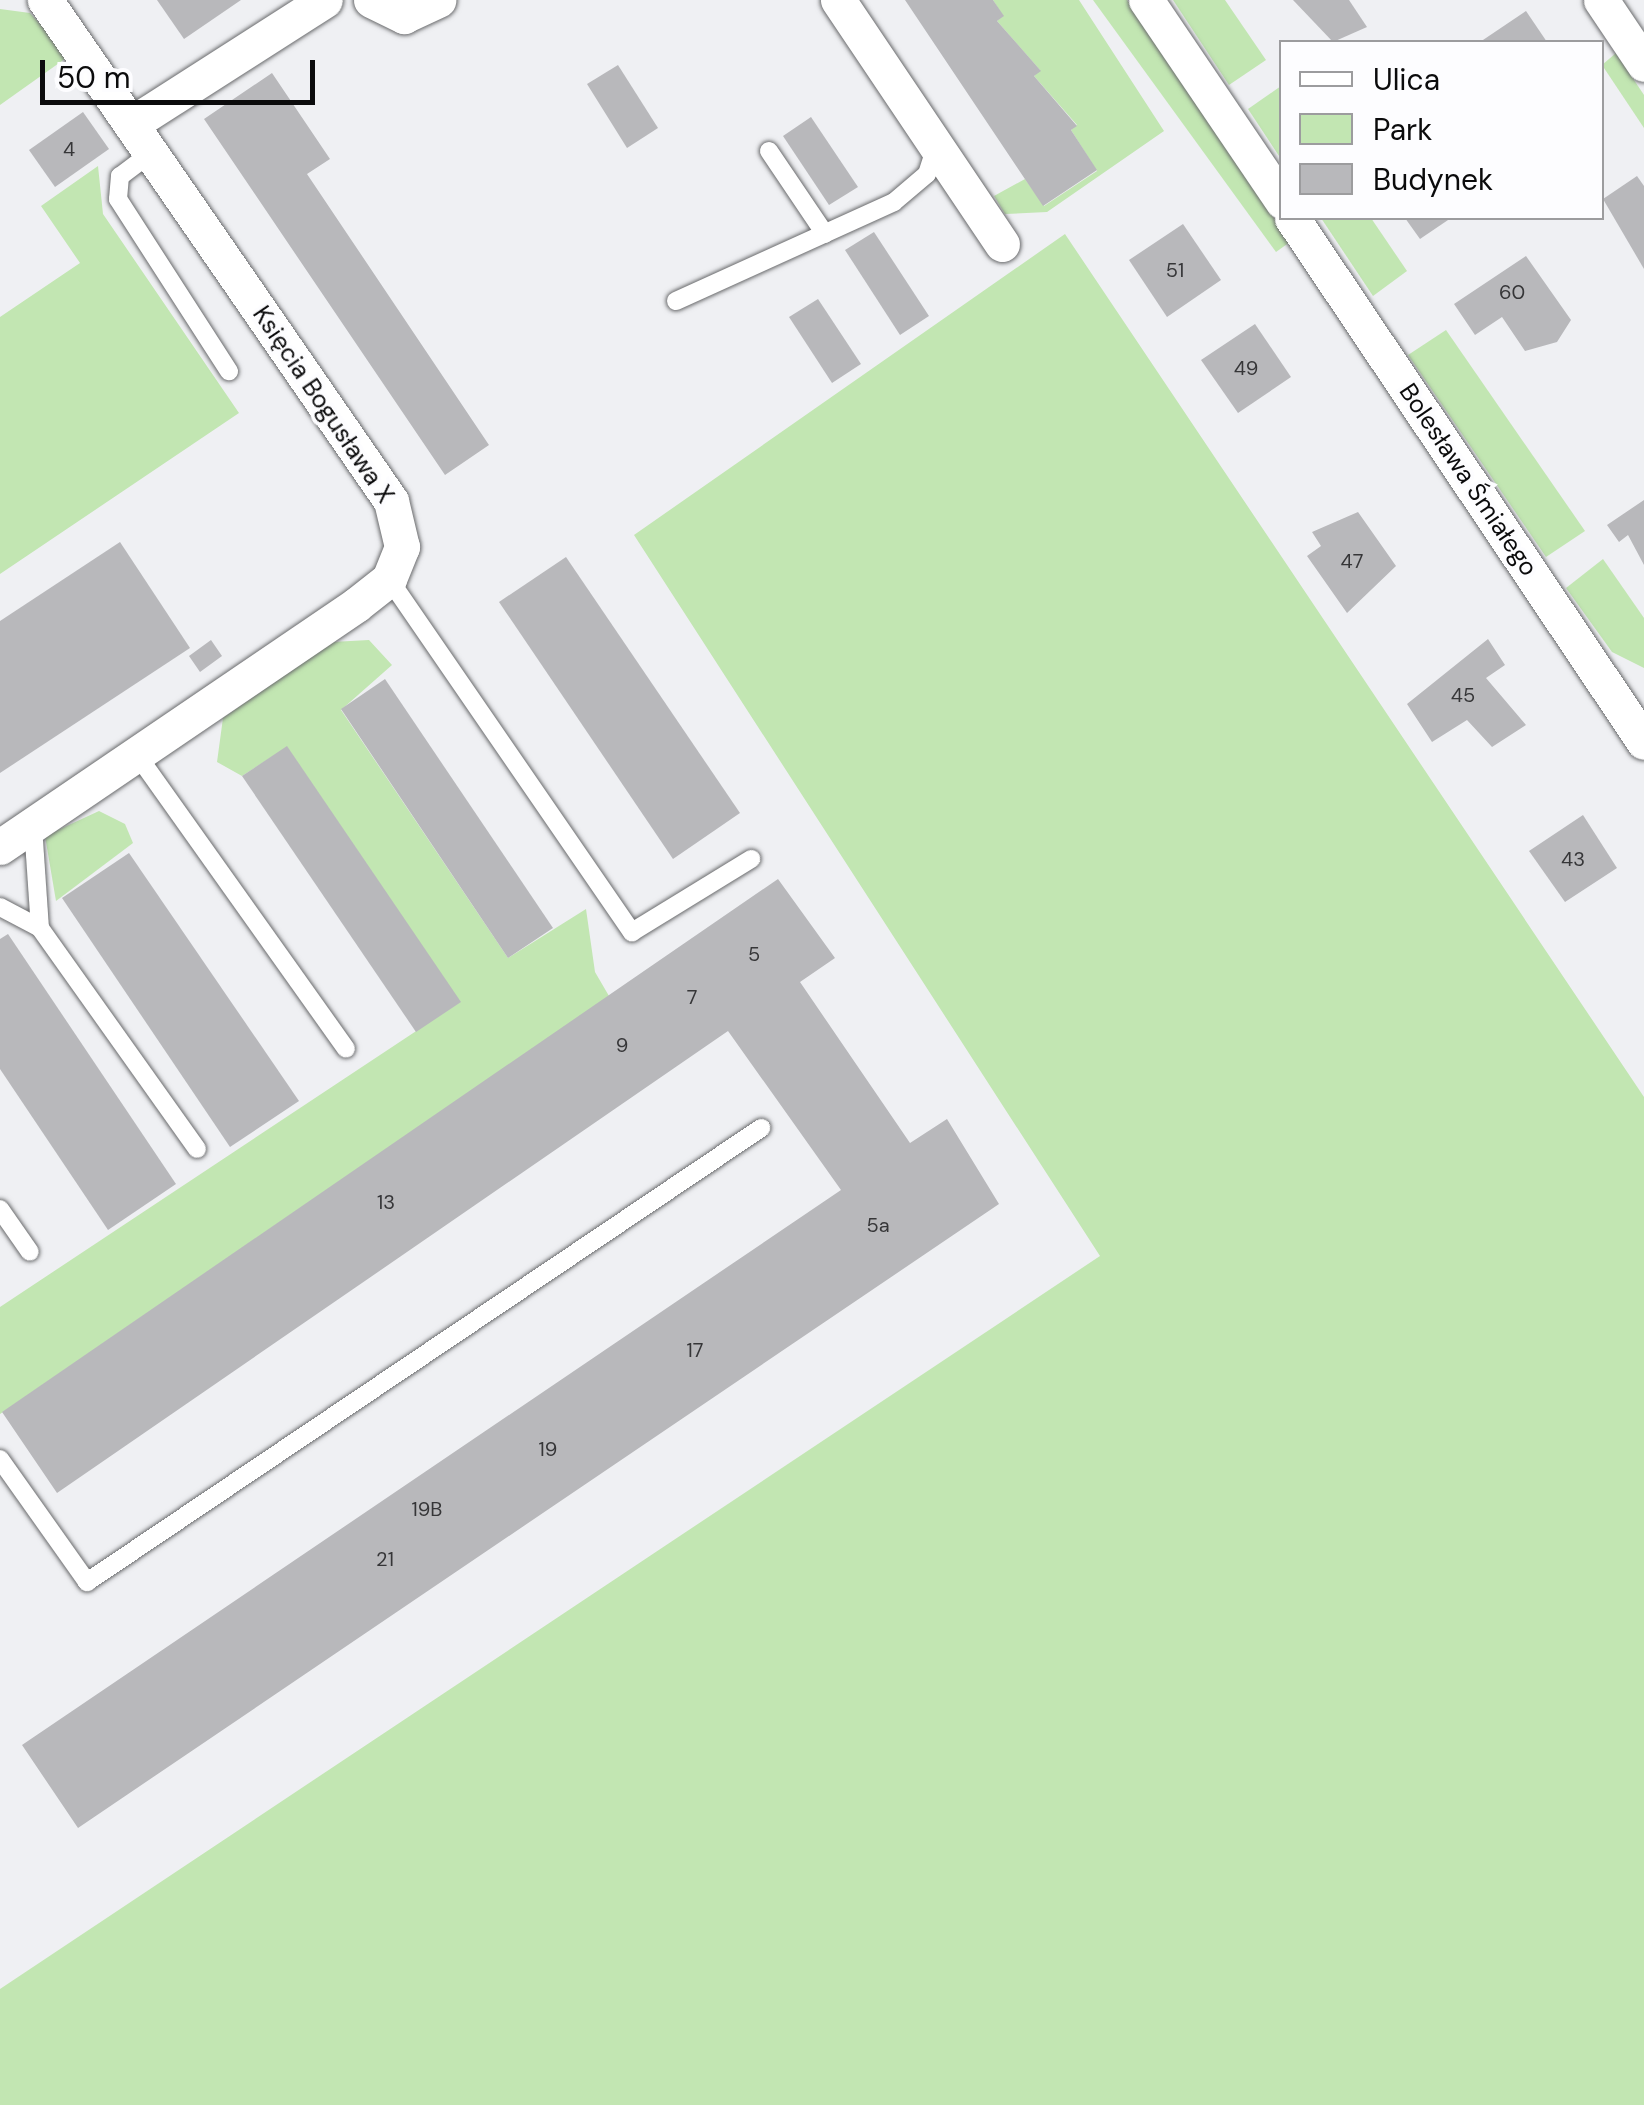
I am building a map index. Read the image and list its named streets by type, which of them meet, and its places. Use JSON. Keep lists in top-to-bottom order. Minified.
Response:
{"streets":{"street":["Księcia Bogusława X","Bolesława Śmiałego"]},"house_numbers":["4","51","60","49","47","45","43","5","7","9","13","5a","17","19","19B","21"],"legend":["Ulica","Park","Budynek"],"scale_bar":"50 m"}
